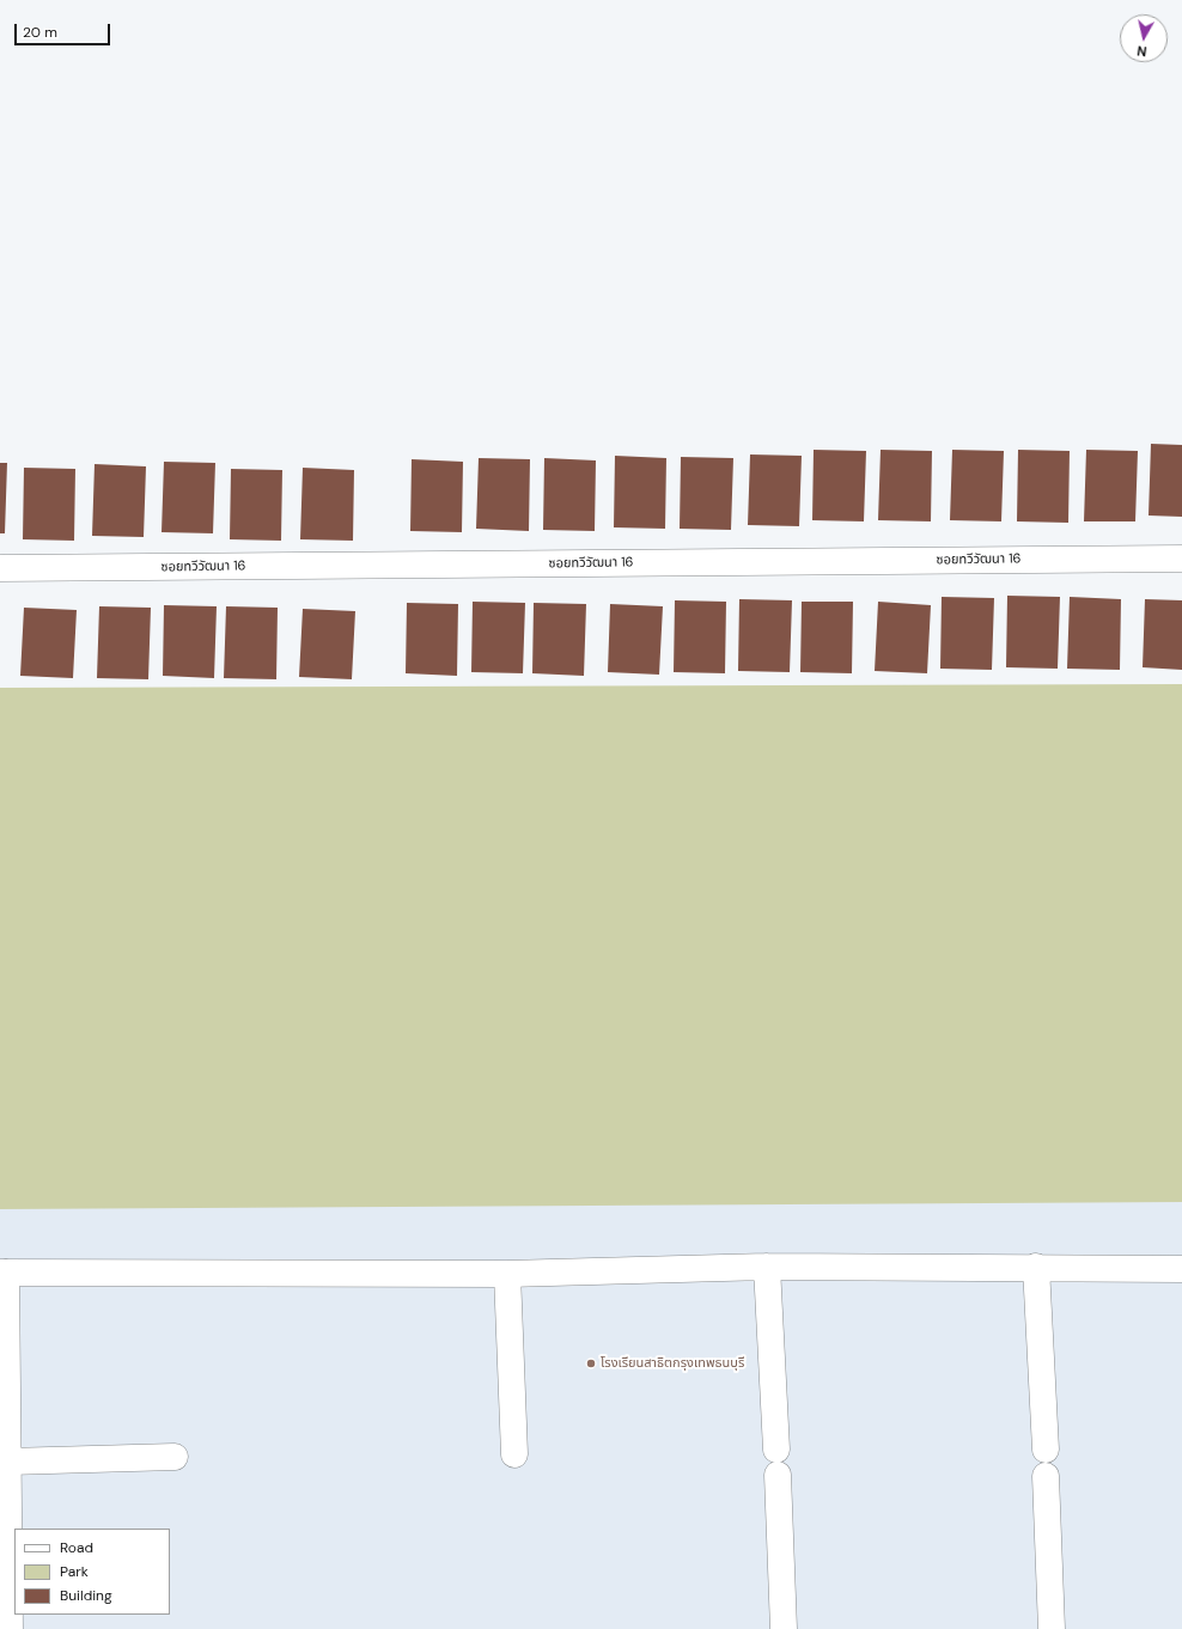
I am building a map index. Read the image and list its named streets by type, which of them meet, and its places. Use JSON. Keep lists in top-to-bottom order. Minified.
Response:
{"streets":{"street":["ซอยทวีวัฒนา 16"]},"places":["โรงเรียนสาธิตกรุงเทพธนบุรี"],"legend":["Road","Park","Building"],"scale_bar":"20 m","north":"bottom"}
